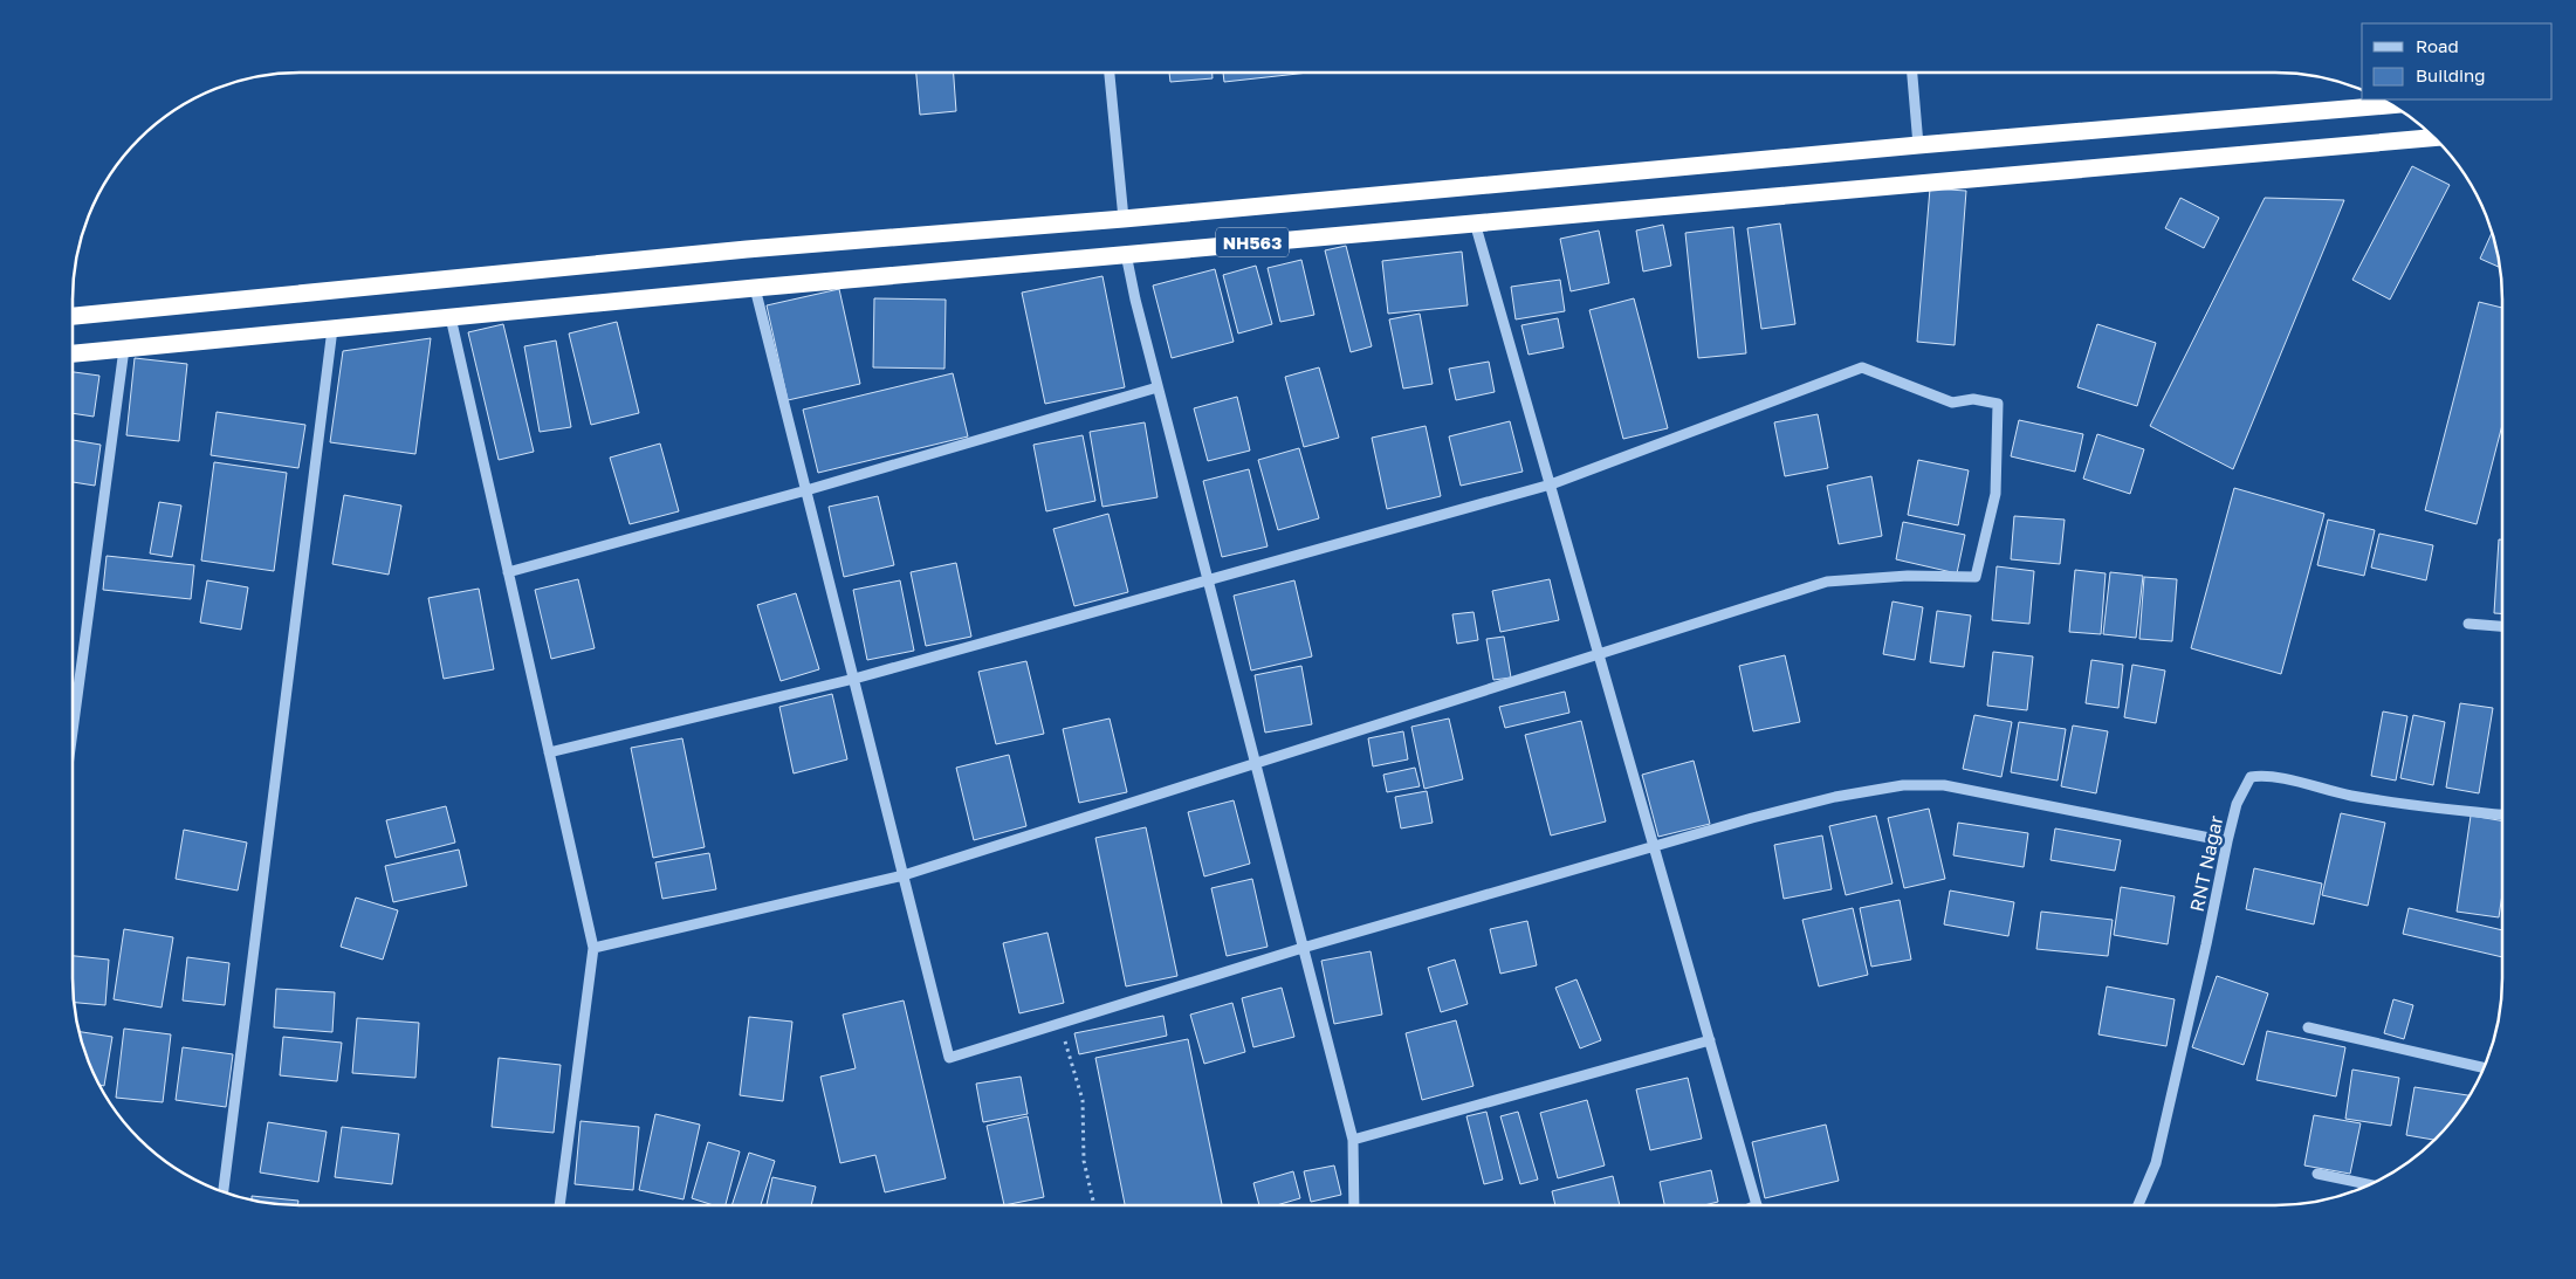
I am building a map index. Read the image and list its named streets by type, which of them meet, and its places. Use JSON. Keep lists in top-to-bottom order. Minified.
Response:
{"streets":{"highway":["NH563"],"street":["RNT Nagar"]},"legend":["Road","Building"]}
